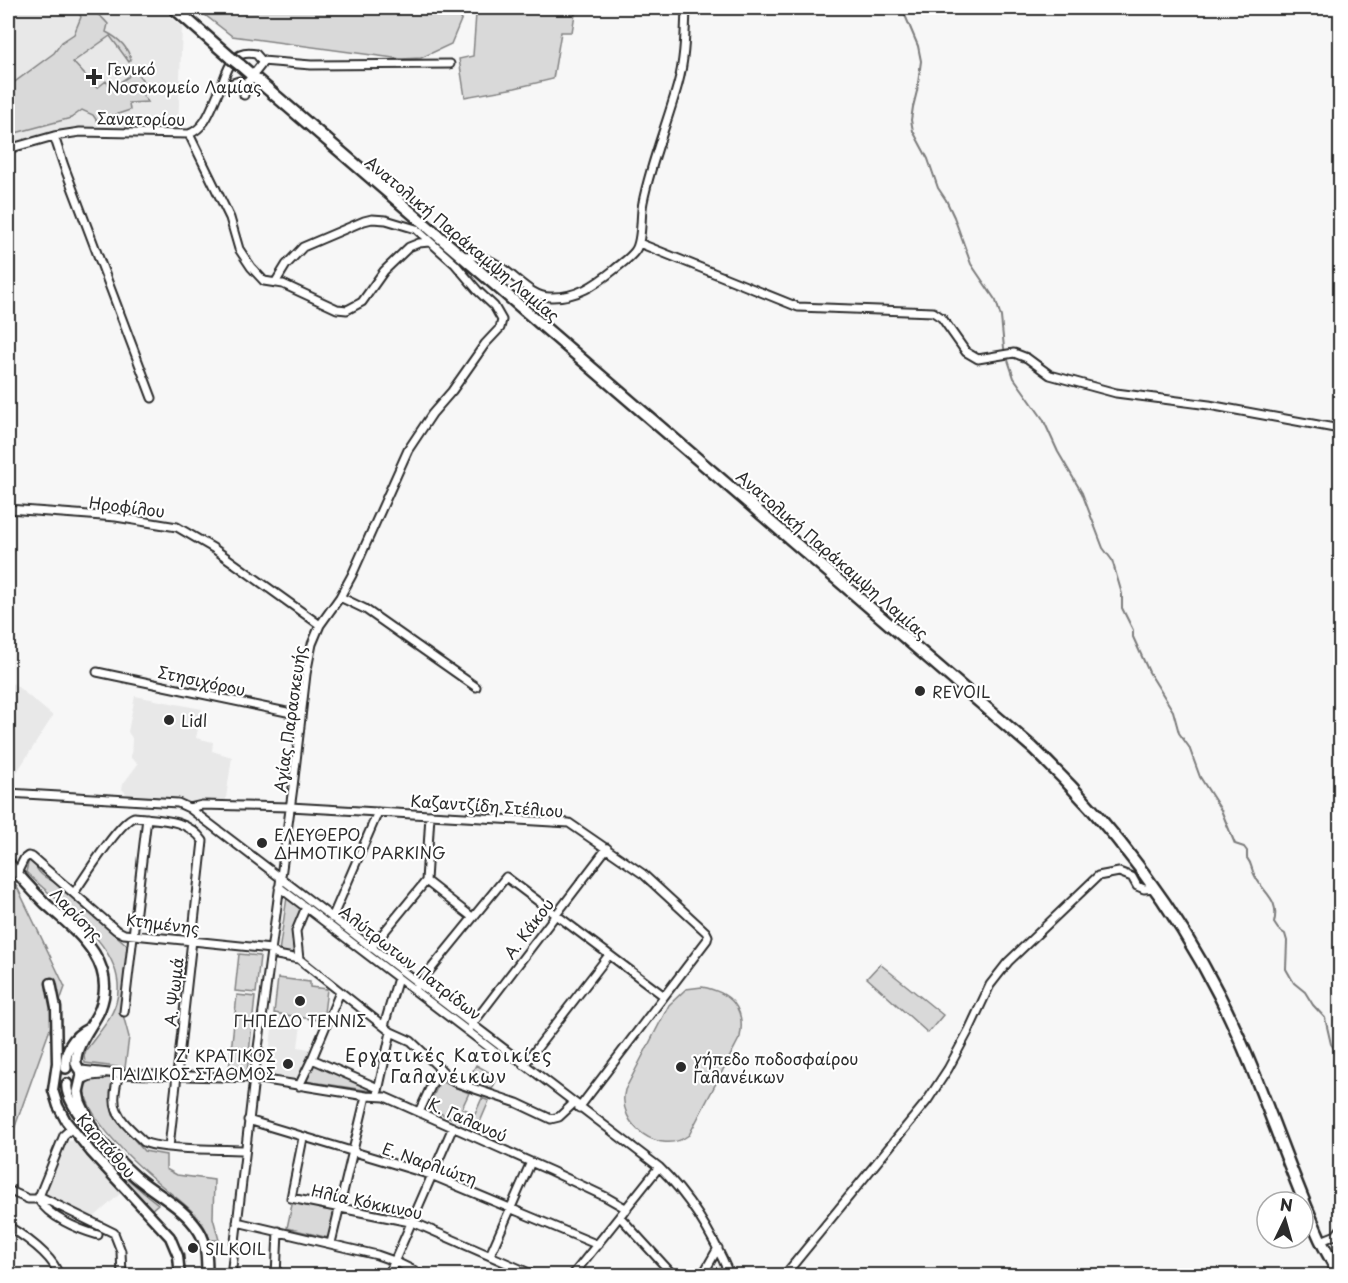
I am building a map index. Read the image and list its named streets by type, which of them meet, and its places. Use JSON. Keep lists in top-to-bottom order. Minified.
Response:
{"streets":{"main road":["Ανατολική Παράκαμψη Λαμίας","Λαρίσης"],"street":["Σανατορίου","Ηροφίλου","Στησιχόρου","Αγίας Παρασκευής","Καζαντζίδη Στέλιου","Κτημένης","Α. Κάκου","Αλύτρωτων Πατρίδων","Α. Ψωμά","Κ. Γαλανού","Καρπάθου","Ε. Ναρλιώτη","Ηλία Κόκκινου"]},"crossings":[["Ανατολική Παράκαμψη Λαμίας","Αγίας Παρασκευής"],["Ηροφίλου","Αγίας Παρασκευής"],["Στησιχόρου","Αγίας Παρασκευής"],["Αγίας Παρασκευής","Καζαντζίδη Στέλιου"],["Αγίας Παρασκευής","Κτημένης"],["Αγίας Παρασκευής","Αλύτρωτων Πατρίδων"],["Αγίας Παρασκευής","Κ. Γαλανού"],["Αγίας Παρασκευής","Ε. Ναρλιώτη"],["Καζαντζίδη Στέλιου","Κτημένης"],["Καζαντζίδη Στέλιου","Α. Κάκου"],["Καζαντζίδη Στέλιου","Αλύτρωτων Πατρίδων"],["Λαρίσης","Κτημένης"],["Λαρίσης","Κ. Γαλανού"],["Λαρίσης","Καρπάθου"],["Κτημένης","Αλύτρωτων Πατρίδων"],["Κτημένης","Α. Ψωμά"],["Α. Κάκου","Αλύτρωτων Πατρίδων"],["Α. Ψωμά","Κ. Γαλανού"],["Ε. Ναρλιώτη","Ηλία Κόκκινου"]],"districts":["Εργατικές Κατοικίες Γαλανέικων"],"places":{"health":["Γενικό Νοσοκομείο Λαμίας"],"other":["REVOIL","Lidl","ΕΛΕΥΘΕΡΟ ΔΗΜΟΤΙΚΟ PARKING","ΓΗΠΕΔΟ ΤΕΝΝΙΣ","Ζ' ΚΡΑΤΙΚΟΣ ΠΑΙΔΙΚΟΣ ΣΤΑΘΜΟΣ","γήπεδο ποδοσφαίρου Γαλανέικων","SILKOIL"]},"north":"top"}
